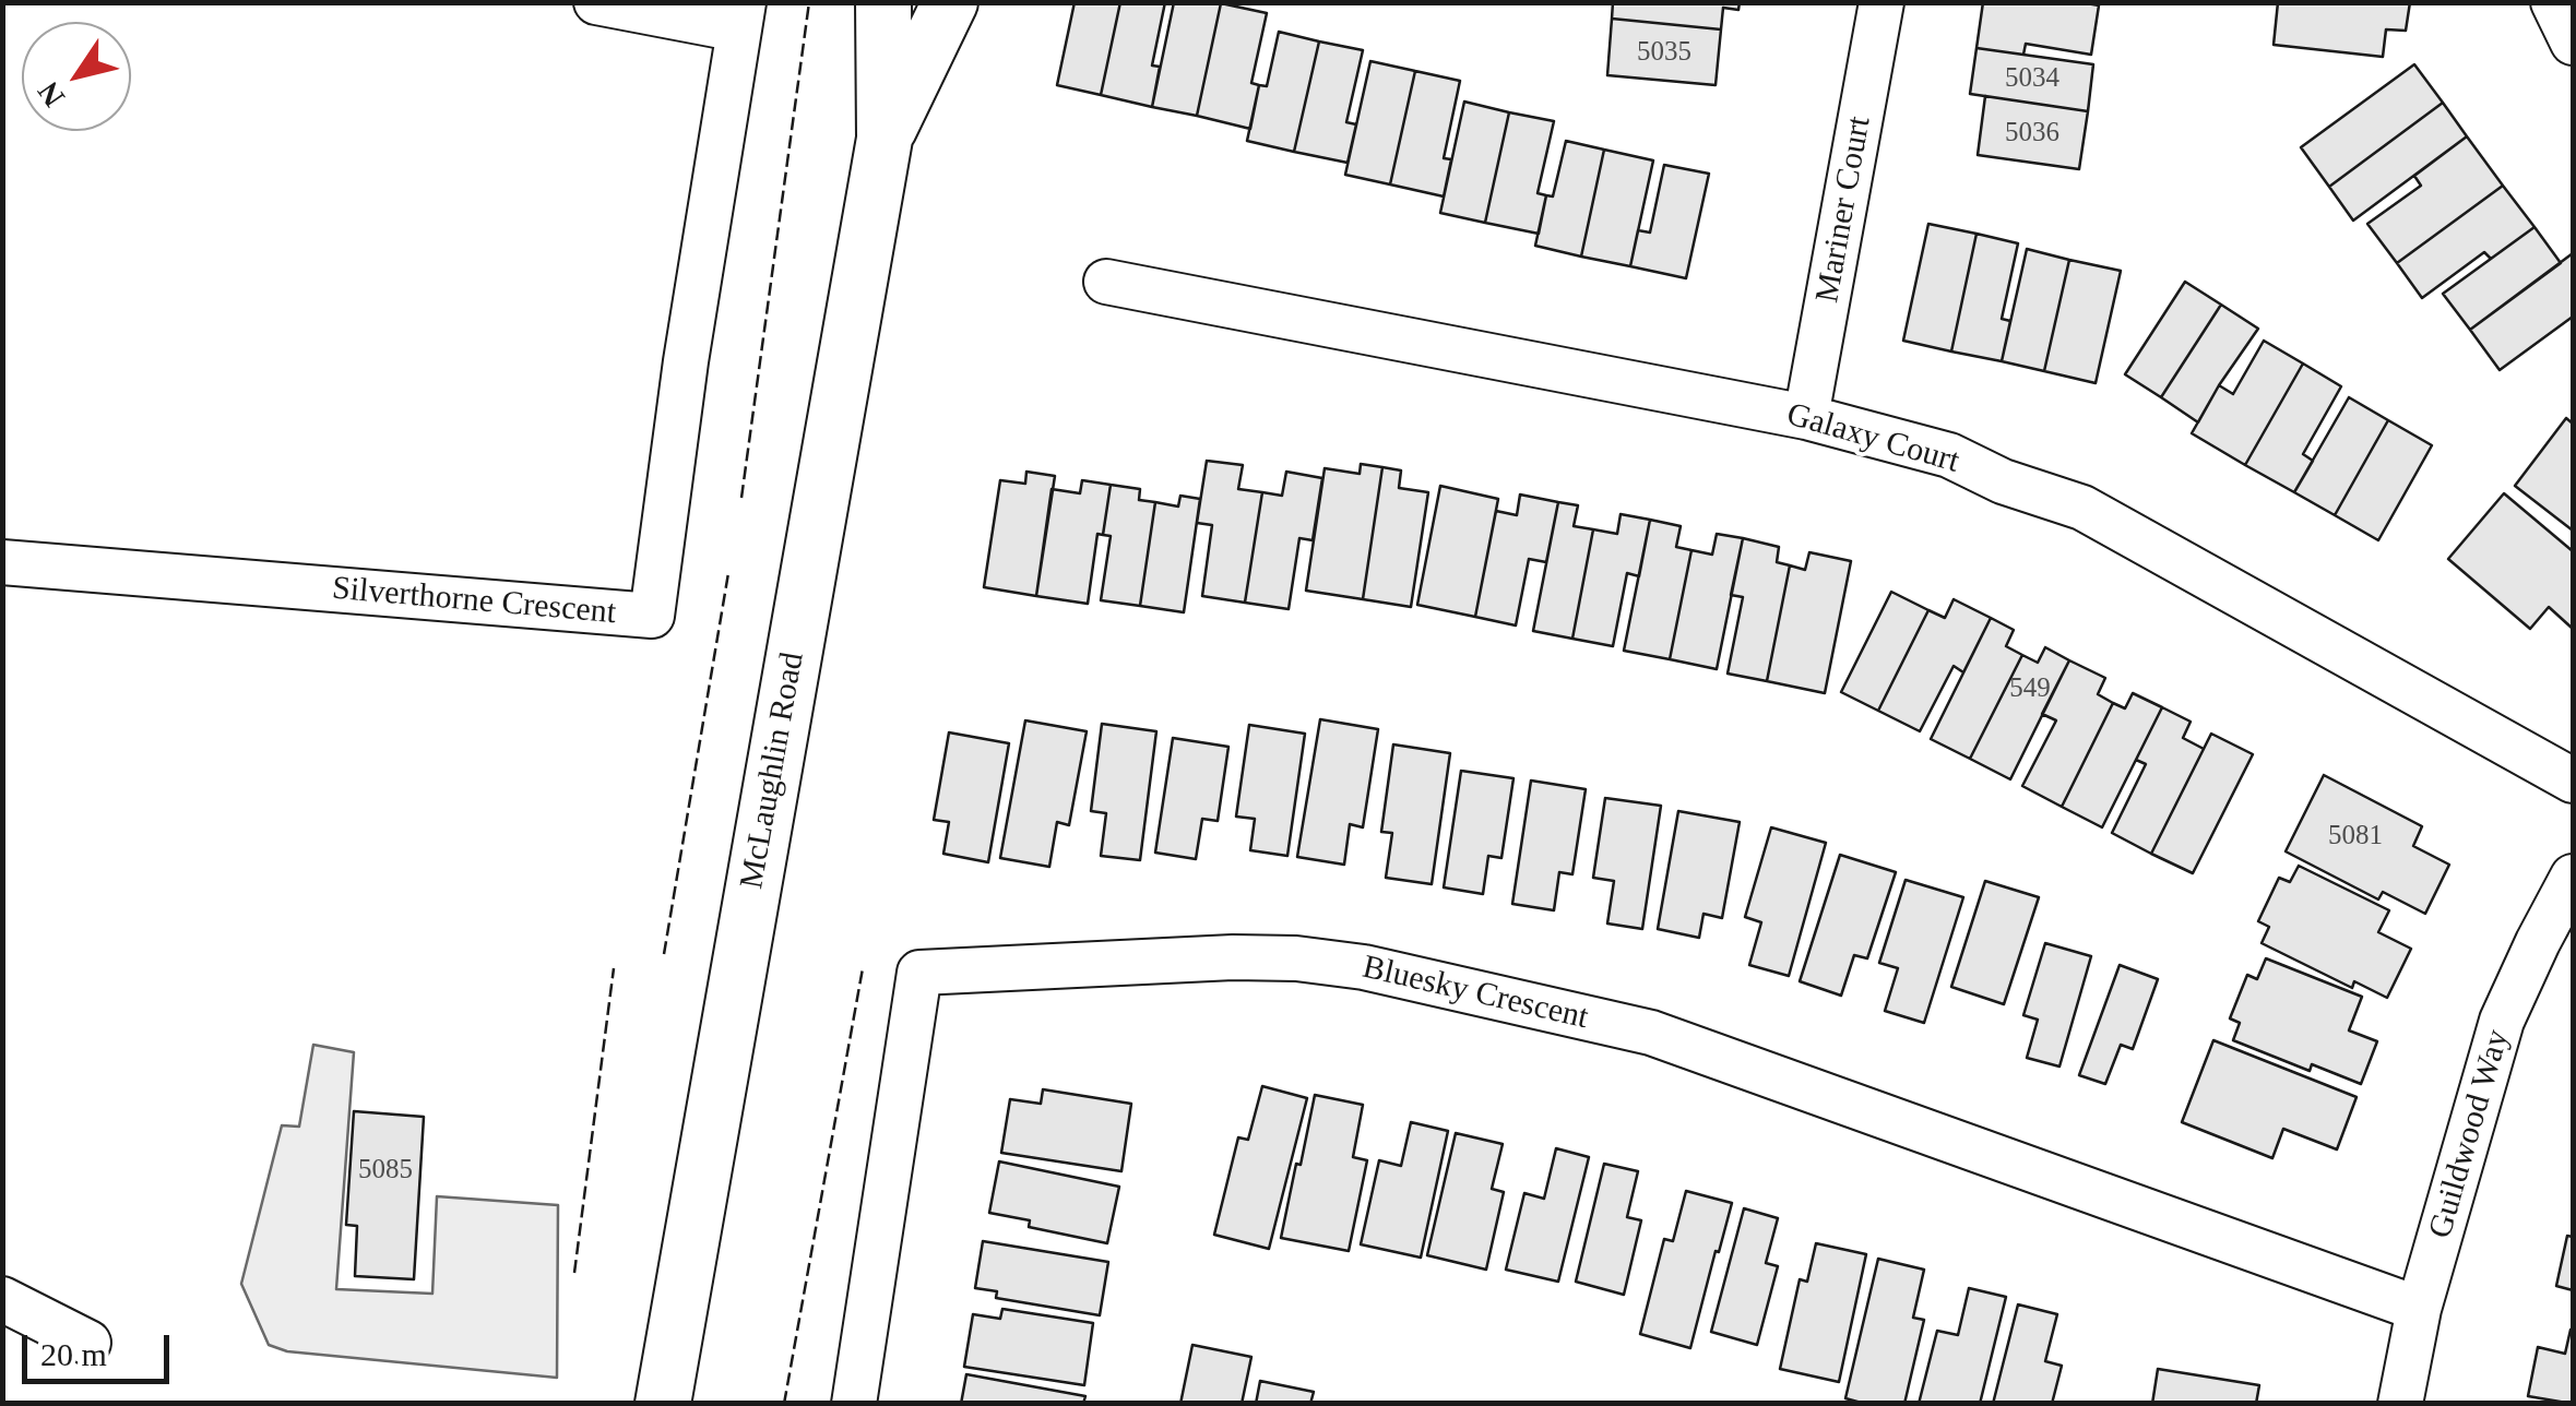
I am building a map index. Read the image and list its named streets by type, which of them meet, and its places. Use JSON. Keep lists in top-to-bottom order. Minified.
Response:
{"streets":{"street":["Mariner Court","Galaxy Court","Silverthorne Crescent","McLaughlin Road","Bluesky Crescent","Guildwood Way"]},"crossings":[["Mariner Court","Galaxy Court"],["Bluesky Crescent","Guildwood Way"]],"house_numbers":["5035","5034","5036","549","5081","5085"],"scale_bar":"20 m","north":"bottom left"}
